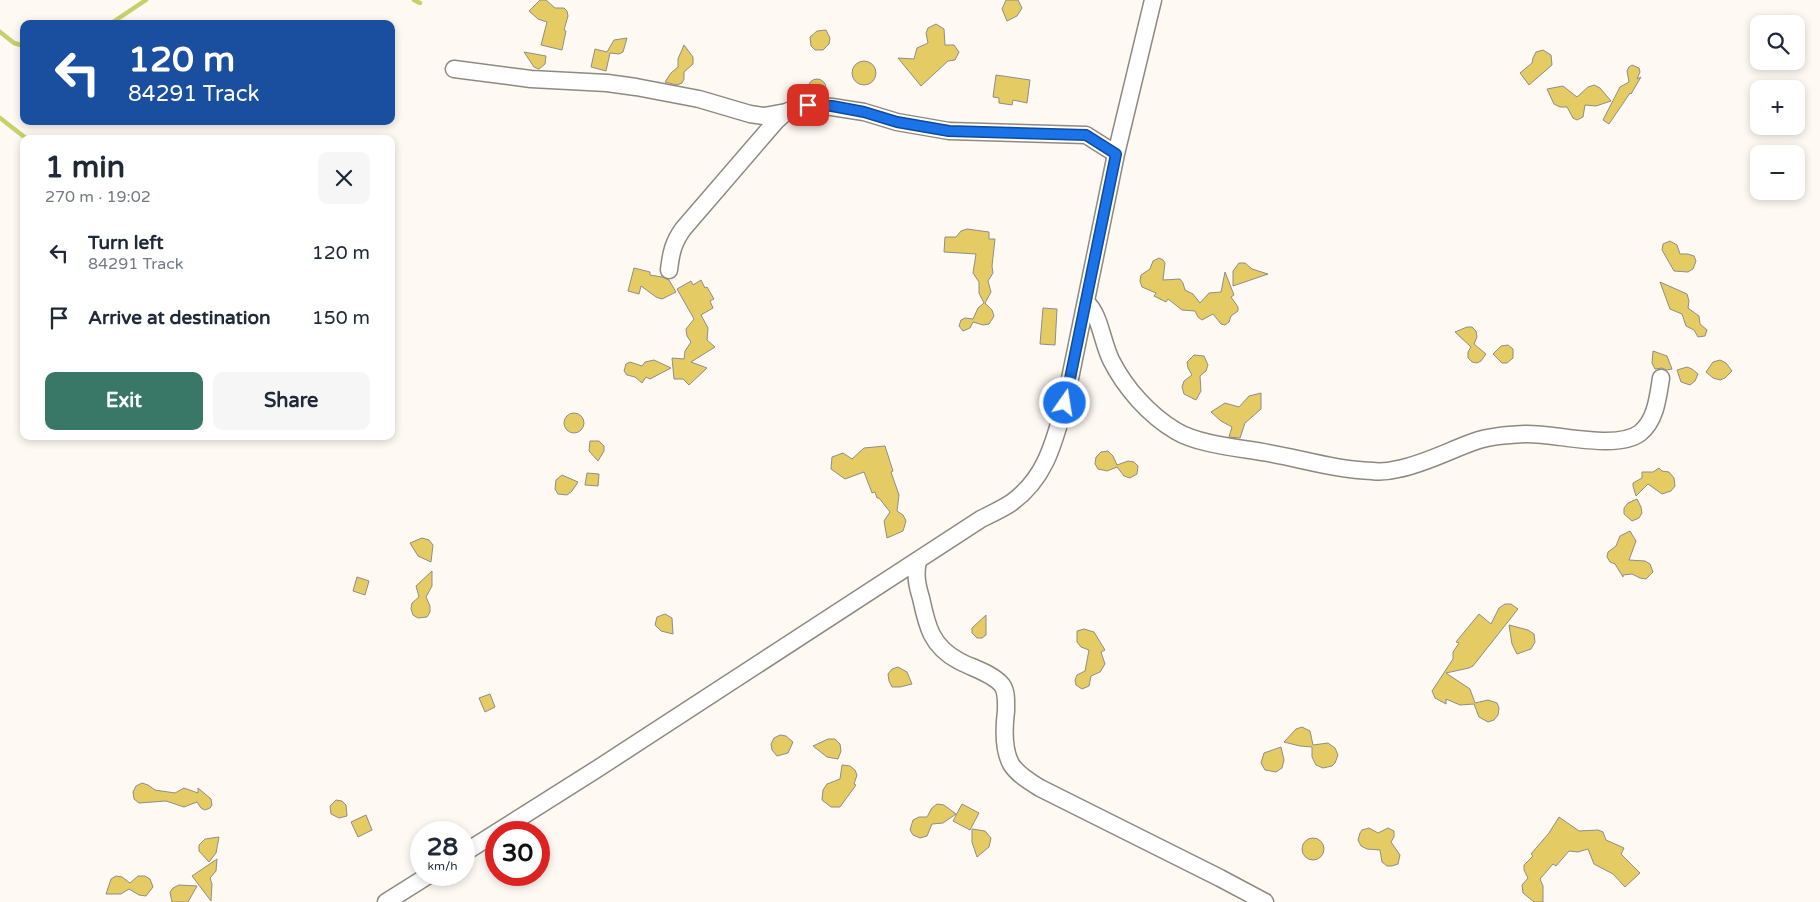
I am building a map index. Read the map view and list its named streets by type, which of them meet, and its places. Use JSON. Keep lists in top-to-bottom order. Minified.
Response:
{"page":{"map_buttons":["+","−"],"turn":["120 m","84291 Track"],"heading":["1 min","270 m · 19:02"],"list":[{"name":"Turn left","note":"84291 Track","value":"120 m"},{"name":"Arrive at destination","value":"150 m"}],"buttons":["Exit","Share"],"speed":"28 km/h","limit":"30"}}
